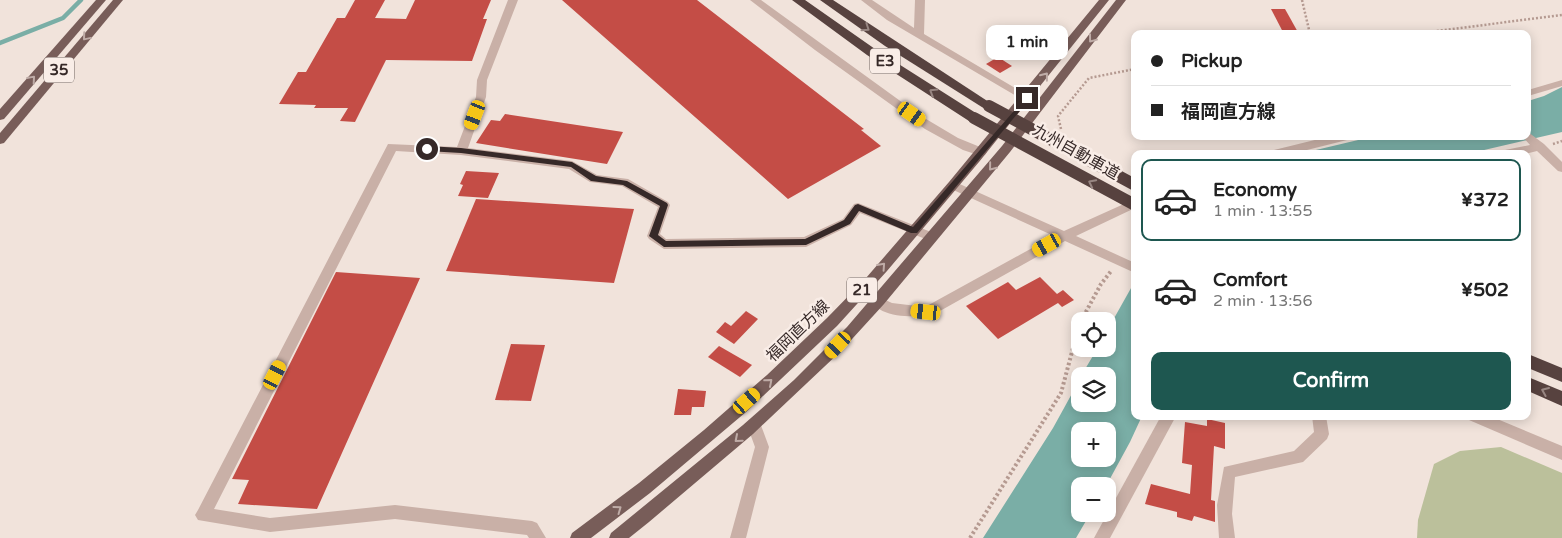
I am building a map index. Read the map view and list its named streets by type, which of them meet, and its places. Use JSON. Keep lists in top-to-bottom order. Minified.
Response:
{"streets":{"highway":["E3","九州自動車道"],"main road":["35","21","福岡直方線"]},"page":{"bubble":"1 min","banner":["Pickup","福岡直方線"],"list":[{"name":"Economy","note":"1 min · 13:55","value":"¥372"},{"name":"Comfort","note":"2 min · 13:56","value":"¥502"}],"map_buttons":["+","−"],"buttons":"Confirm"}}
